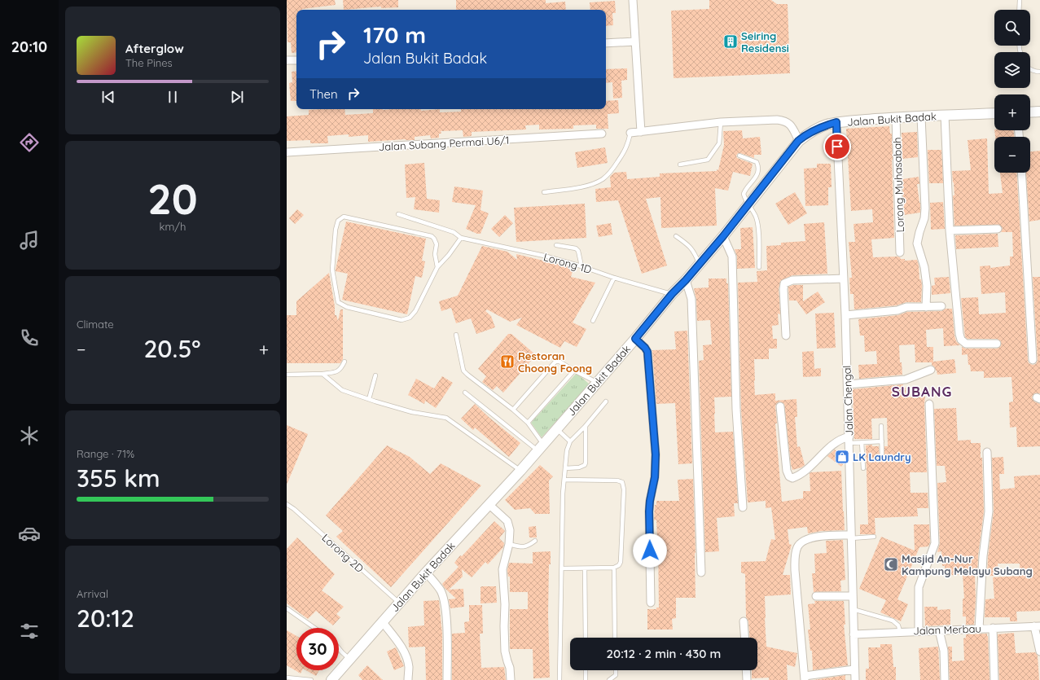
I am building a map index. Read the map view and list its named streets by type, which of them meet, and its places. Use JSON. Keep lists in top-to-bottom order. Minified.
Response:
{"streets":{"main road":["Jalan Bukit Badak"],"street":["Jalan Subang Permai U6/1","Lorong Muhasabah","Jalan Chengal","Jalan Merbau"],"lane":["Lorong 1D","Lorong 2D"]},"crossings":[["Jalan Bukit Badak","Lorong Muhasabah"],["Jalan Bukit Badak","Lorong 1D"],["Jalan Bukit Badak","Jalan Chengal"],["Jalan Bukit Badak","Lorong 2D"],["Jalan Chengal","Jalan Merbau"]],"districts":["SUBANG"],"places":{"building":["Seiring Residensi"],"restaurant":["Restoran Choong Foong"],"shop":["LK Laundry"],"mosque":["Masjid An-Nur Kampung Melayu Subang"]},"page":{"tabs":"20:10","map_buttons":["+","−"],"turn":["170 m","Jalan Bukit Badak"],"song":["Afterglow","The Pines"],"then":"Then","tile":[["20","km/h"],"Climate",["Range · 71%","355 km"],["Arrival","20:12"]],"heat":["−","20.5°","+"],"limit":"30","trip":"20:12 · 2 min · 430 m"}}
